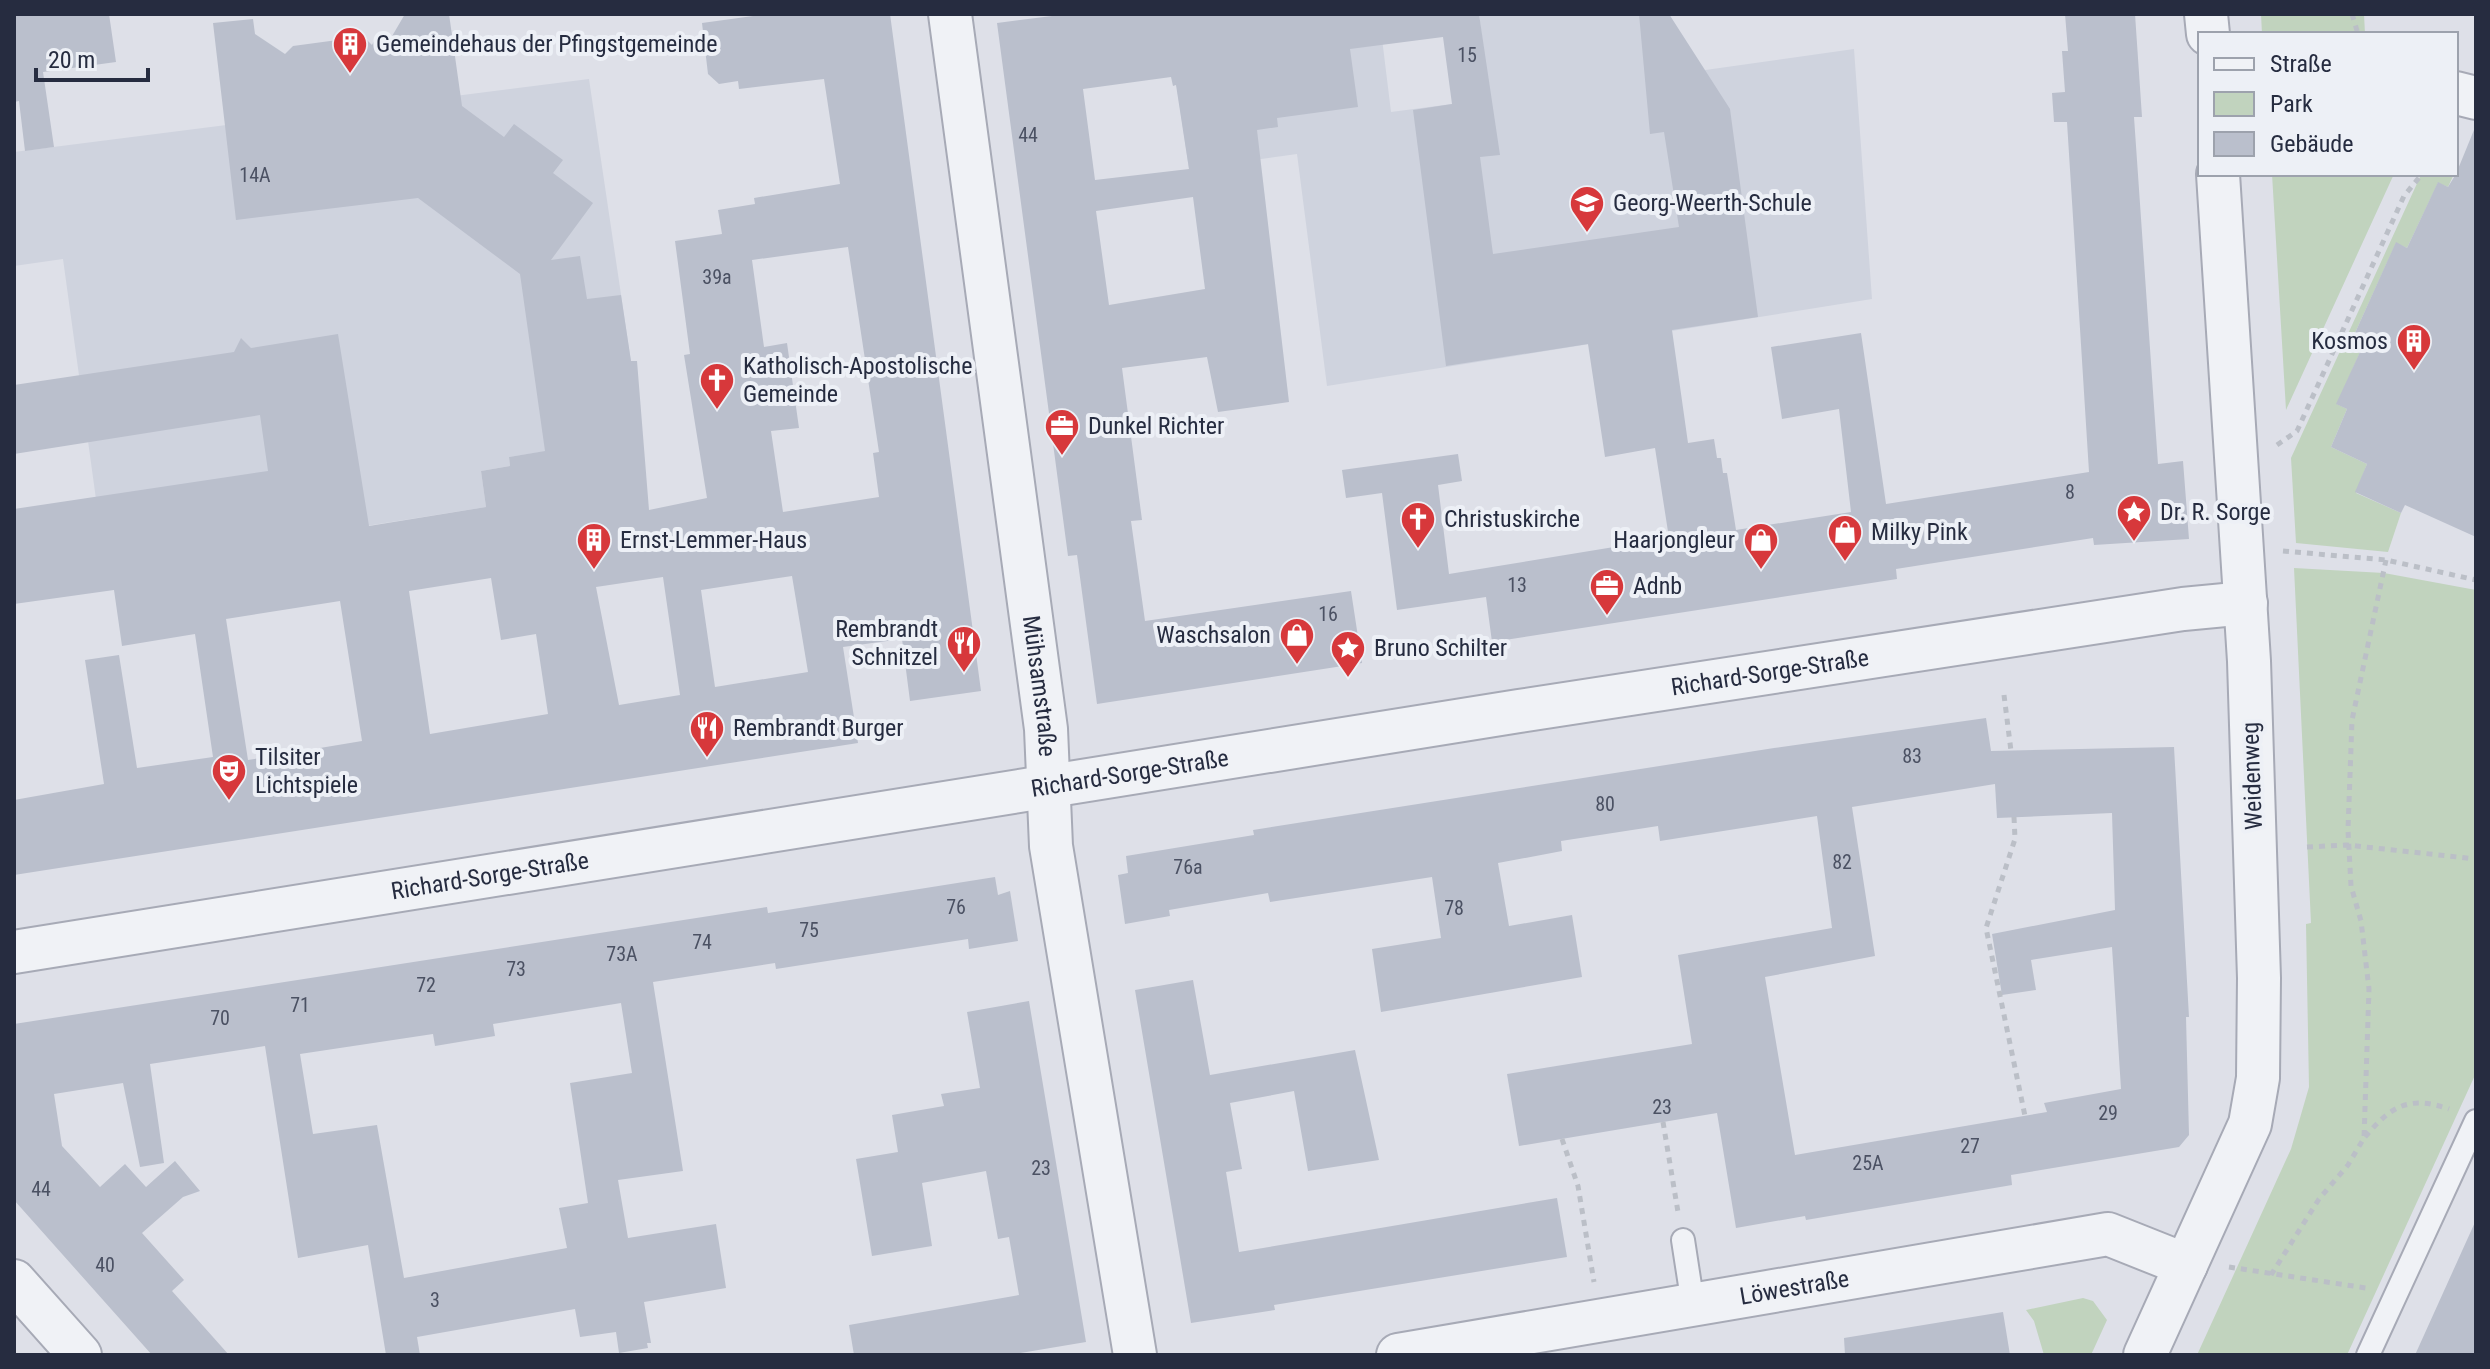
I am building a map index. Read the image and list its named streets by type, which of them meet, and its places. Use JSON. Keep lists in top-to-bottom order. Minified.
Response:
{"streets":{"street":["Richard-Sorge-Straße","Mühsamstraße","Weidenweg","Löwestraße"]},"crossings":[["Richard-Sorge-Straße","Mühsamstraße"],["Richard-Sorge-Straße","Weidenweg"],["Weidenweg","Löwestraße"]],"places":{"building":["Gemeindehaus der Pfingstgemeinde","Kosmos","Ernst-Lemmer-Haus"],"school or university":["Georg-Weerth-Schule"],"church":["Katholisch-Apostolische Gemeinde","Christuskirche"],"office":["Dunkel Richter","Adnb"],"place":["Dr. R. Sorge","Bruno Schilter"],"shop":["Milky Pink","Haarjongleur","Waschsalon"],"restaurant":["Rembrandt Schnitzel","Rembrandt Burger"],"theatre":["Tilsiter Lichtspiele"]},"house_numbers":["15","44","14A","39a","8","13","16","83","80","82","76a","76","78","75","74","73A","73","72","71","70","23","29","27","25A","23","44","40","3"],"legend":["Straße","Park","Gebäude"],"scale_bar":"20 m"}
